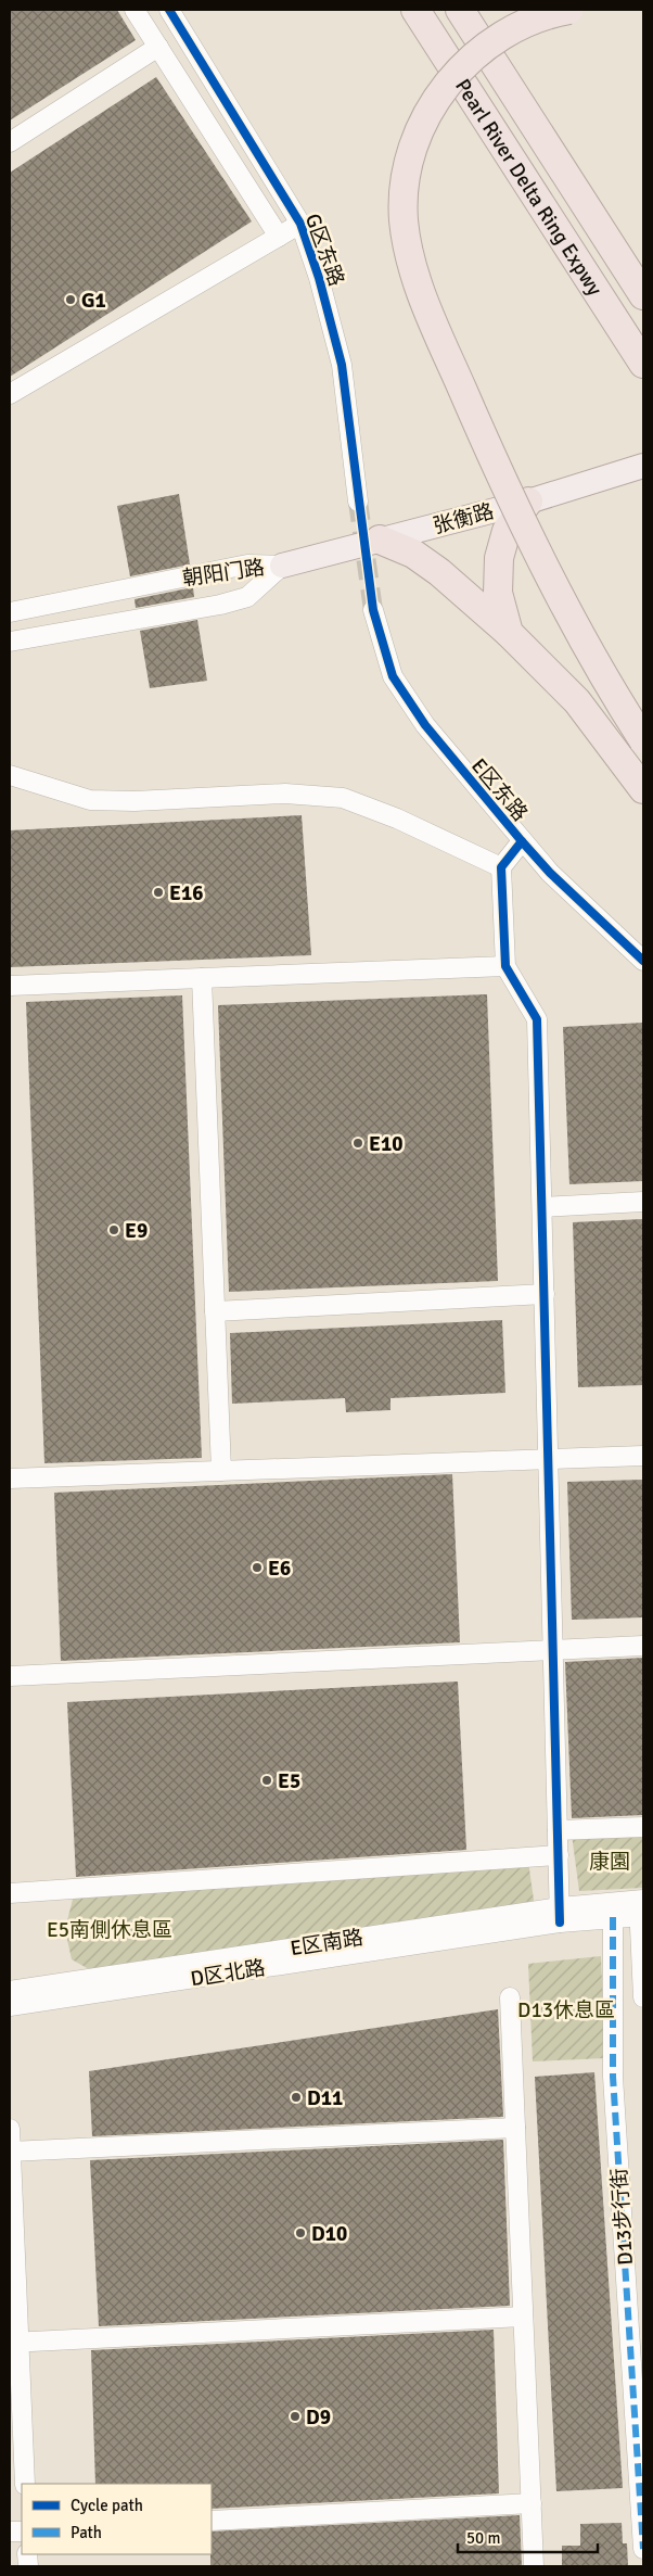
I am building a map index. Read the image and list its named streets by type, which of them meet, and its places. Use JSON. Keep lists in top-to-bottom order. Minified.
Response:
{"streets":{"highway":["Pearl River Delta Ring Expwy"],"main road":["张衡路"],"street":["G区东路","朝阳门路","E区东路","E区南路","D区北路","D13步行街"]},"crossings":[["张衡路","朝阳门路"],["E区南路","D区北路"],["D区北路","D13步行街"]],"parks":["康園","E5南側休息區","D13休息區"],"places":["G1","E16","E10","E9","E6","E5","D11","D10","D9"],"legend":["Cycle path","Path"],"scale_bar":"50 m"}
